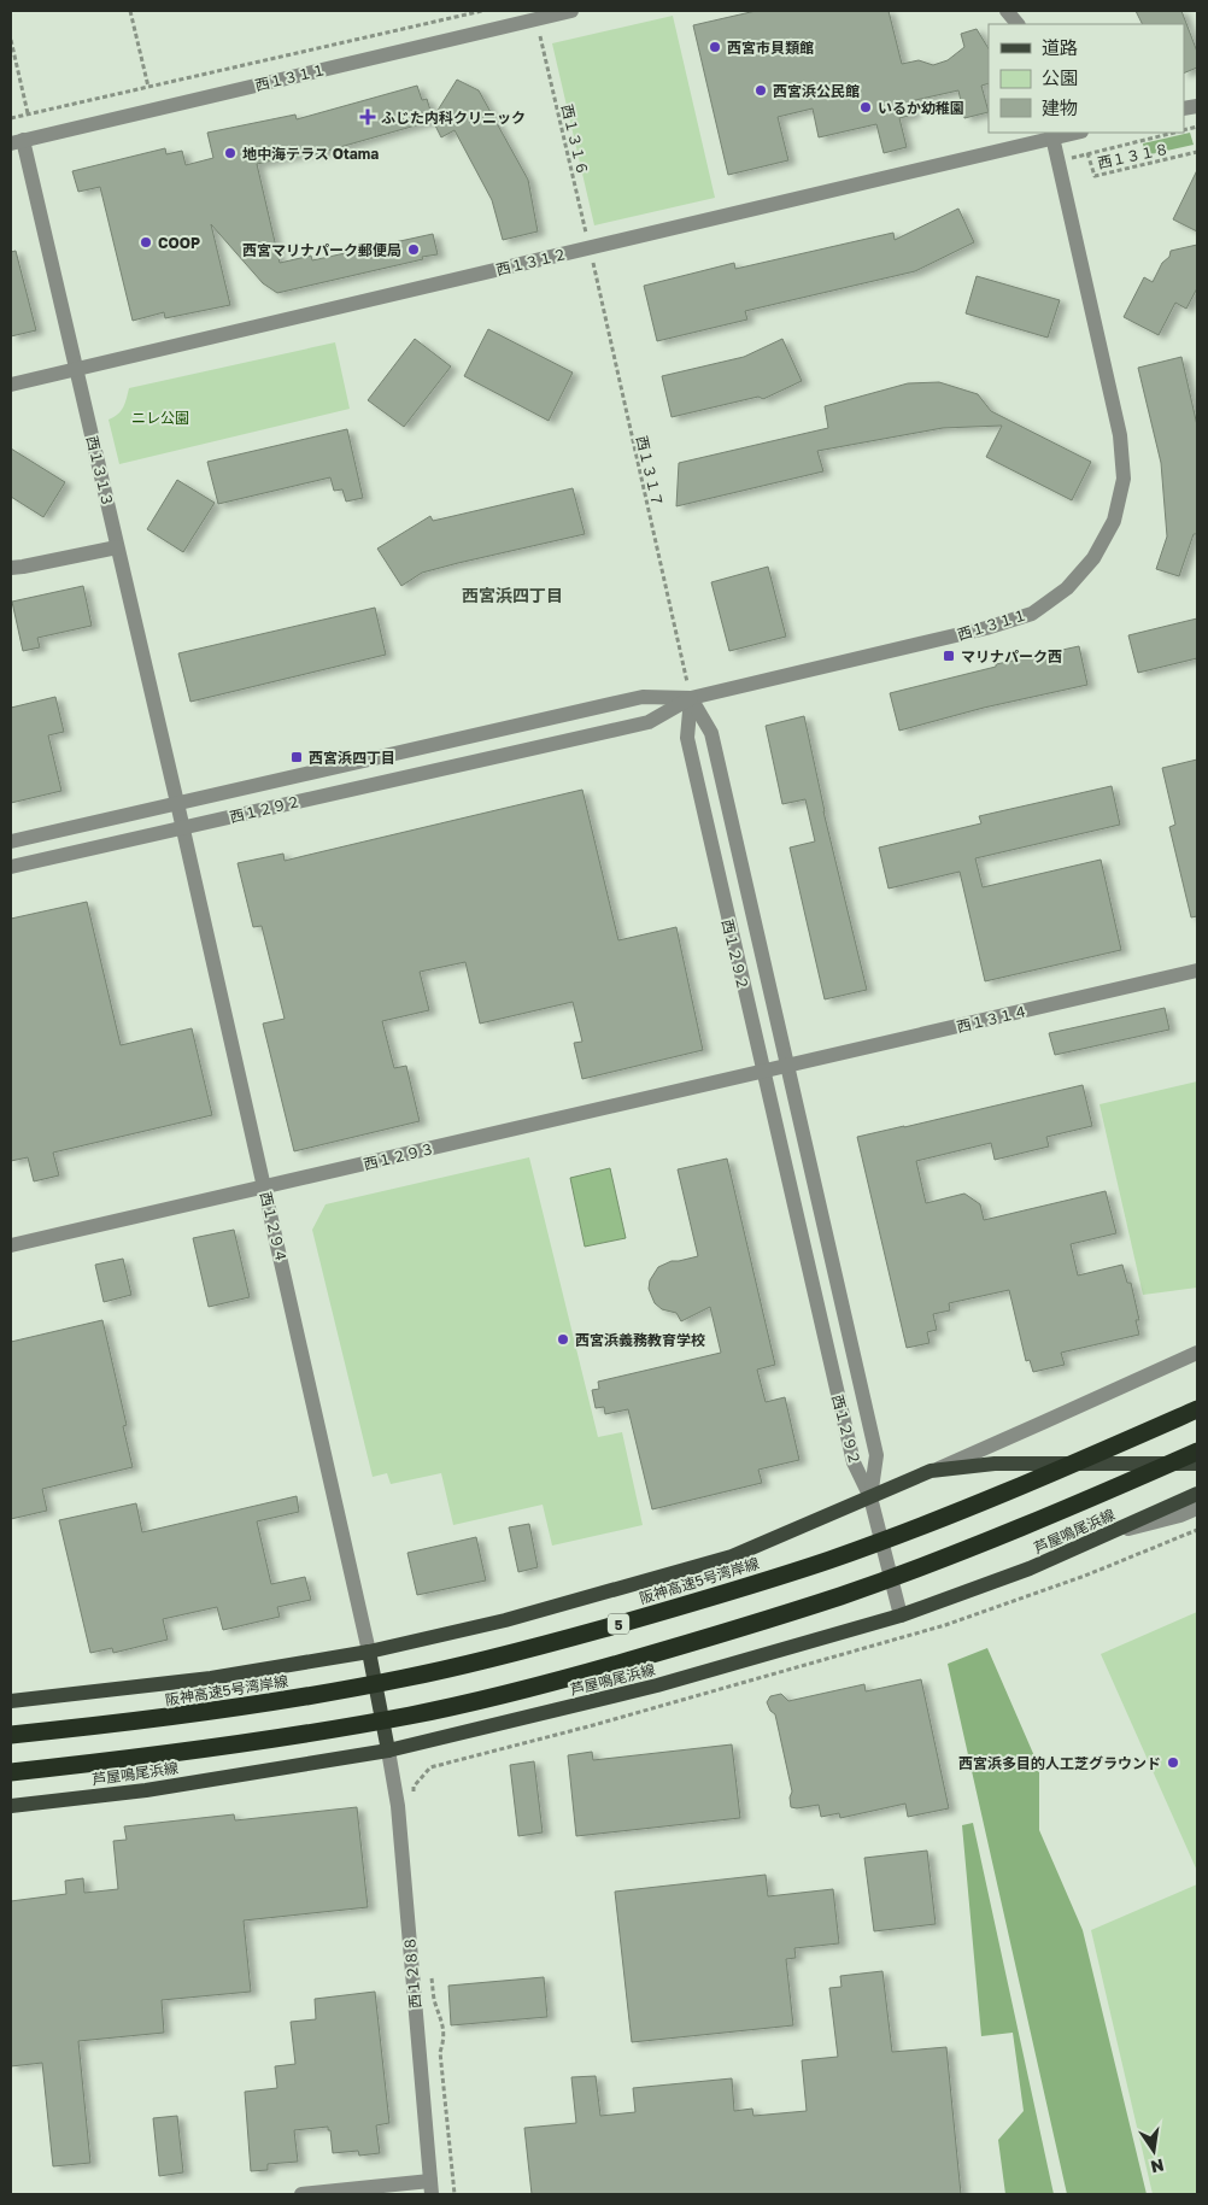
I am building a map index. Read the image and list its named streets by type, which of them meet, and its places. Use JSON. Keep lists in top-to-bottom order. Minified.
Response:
{"streets":{"highway":["阪神高速5号湾岸線","5"],"main road":["芦屋鳴尾浜線"],"street":["西１３１１","西１３１２","西１３１３","西１２９２","西１３１４","西１２９３","西１２９４","西１２８８"],"path":["西１３１６","西１３１８","西１３１７"]},"crossings":[["西１３１１","西１３１２"],["西１３１１","西１３１３"],["西１３１１","西１３１７"],["西１３１１","西１２９２"],["西１３１６","西１３１２"],["西１３１６","西１３１７"],["西１３１２","西１３１３"],["西１３１２","西１３１７"],["西１３１３","西１２９２"],["西１３１３","西１２９４"],["西１３１７","西１２９２"],["西１２９２","西１３１４"],["西１２９２","西１２９３"],["西１２９２","西１２９４"],["西１３１４","西１２９３"],["西１２９３","西１２９４"],["芦屋鳴尾浜線","西１２８８"]],"districts":["西宮浜四丁目"],"parks":["ニレ公園"],"places":{"other":["西宮市貝類館","西宮浜公民館","いるか幼稚園","地中海テラス Otama","COOP","西宮マリナパーク郵便局","西宮浜義務教育学校","西宮浜多目的人工芝グラウンド"],"health":["ふじた内科クリニック"],"transit":["マリナパーク西","西宮浜四丁目"]},"legend":["道路","公園","建物"],"north":"bottom"}
